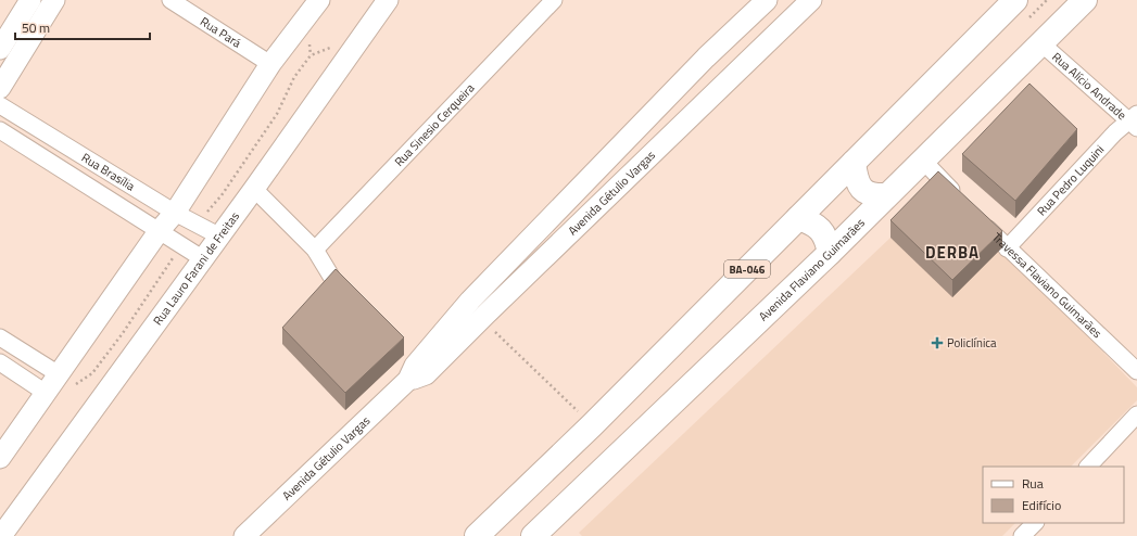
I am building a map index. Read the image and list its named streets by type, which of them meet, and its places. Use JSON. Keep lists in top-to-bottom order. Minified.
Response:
{"streets":{"main road":["BA-046","Avenida Flaviano Guimarães"],"street":["Rua Pará","Rua Alício Andrade","Rua Sinesio Cerqueira","Rua Brasília","Rua Pedro Luquini","Avenida Gétulio Vargas","Rua Lauro Farani de Freitas","Travessa Flaviano Guimarães"]},"crossings":[["Rua Alício Andrade","Rua Pedro Luquini"],["Rua Alício Andrade","Avenida Flaviano Guimarães"],["Rua Brasília","Rua Lauro Farani de Freitas"],["Rua Pedro Luquini","Travessa Flaviano Guimarães"]],"districts":["DERBA"],"places":{"health":["Policlínica"]},"legend":["Rua","Edifício"],"scale_bar":"50 m"}
